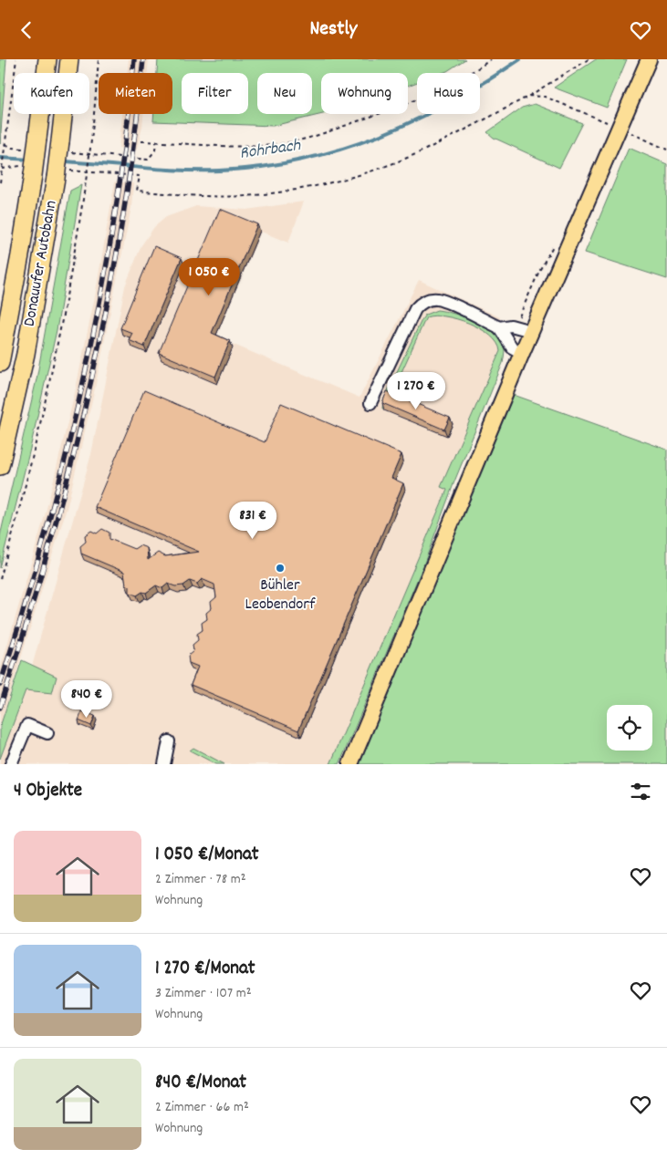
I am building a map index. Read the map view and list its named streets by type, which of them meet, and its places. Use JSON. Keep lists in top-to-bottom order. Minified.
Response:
{"streets":{"highway":["Donauufer Autobahn"]},"water":["Rohrbach"],"places":["Bühler Leobendorf"],"page":{"header":"Nestly","chip":["Kaufen","Mieten","Filter","Neu","Wohnung","Haus"],"price":["1 050 €","1 270 €","831 €","840 €"],"heading":"4 Objekte","list":[{"name":"1 050 €/Monat","note":"2 Zimmer · 78 m² · Wohnung"},{"name":"1 270 €/Monat","note":"3 Zimmer · 107 m² · Wohnung"},{"name":"840 €/Monat","note":"2 Zimmer · 66 m² · Wohnung"}]}}
